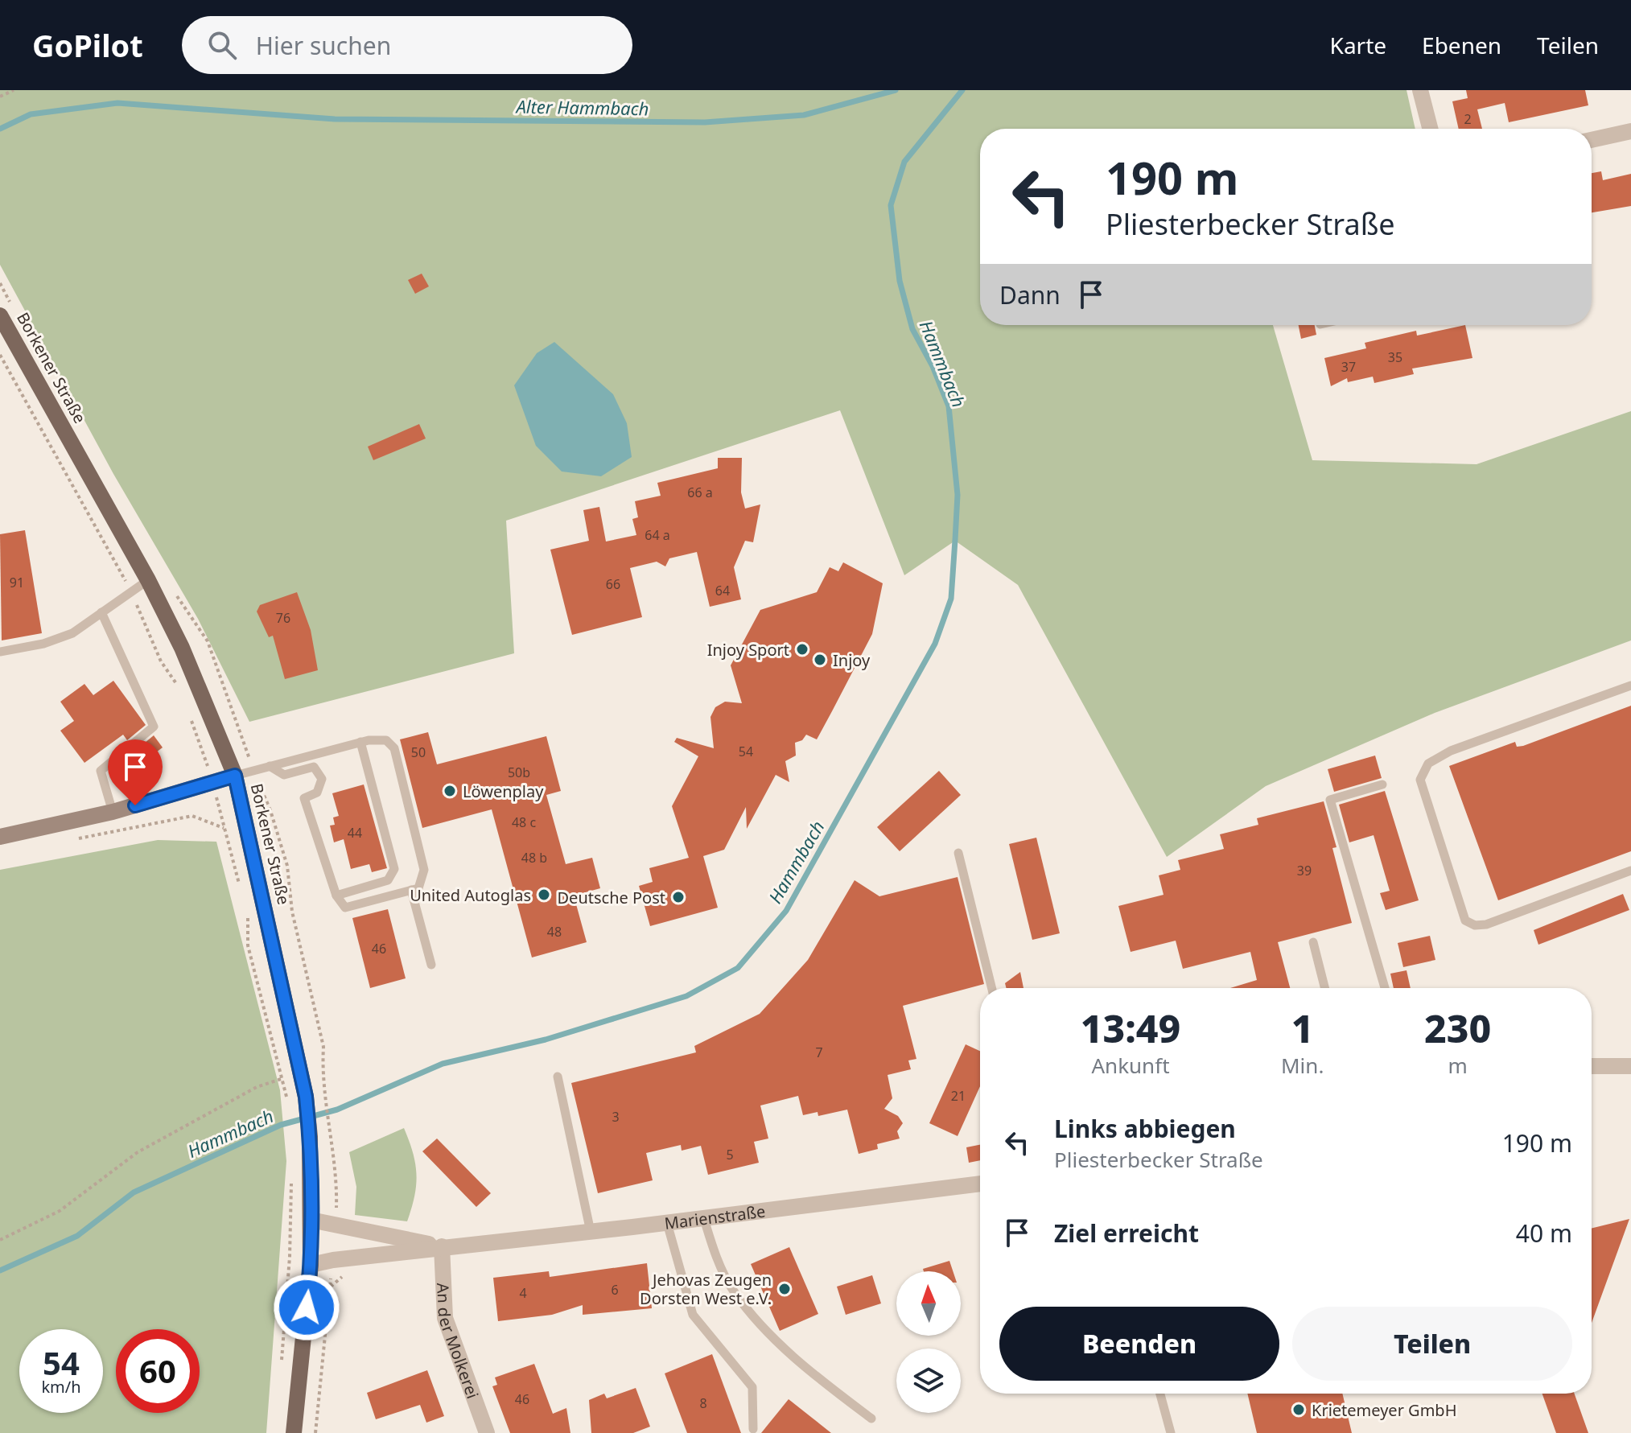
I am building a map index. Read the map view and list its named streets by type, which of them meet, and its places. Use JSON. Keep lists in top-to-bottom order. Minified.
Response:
{"streets":{"main road":["Borkener Straße"],"street":["Marienstraße","An der Molkerei"]},"crossings":[["Borkener Straße","Marienstraße"],["Marienstraße","An der Molkerei"]],"water":["Alter Hammbach","Hammbach"],"places":["Injoy Sport","Injoy","Löwenplay","United Autoglas","Deutsche Post","Jehovas Zeugen Dorsten West e.V.","Krietemeyer GmbH"],"house_numbers":["2","35","37","66 a","64 a","91","66","64","76","54","50","50b","48 c","44","48 b","39","48","46","7","21","3","5","6","4","46","8"],"north":"top","page":{"header":"GoPilot","search":"Hier suchen","nav":["Karte","Ebenen","Teilen"],"turn":["190 m","Pliesterbecker Straße"],"then":"Dann","eta":["13:49","Ankunft","1","Min.","230","m"],"list":[{"name":"Links abbiegen","note":"Pliesterbecker Straße","value":"190 m"},{"name":"Ziel erreicht","value":"40 m"}],"buttons":["Beenden","Teilen"],"speed":"54 km/h","limit":"60"}}
